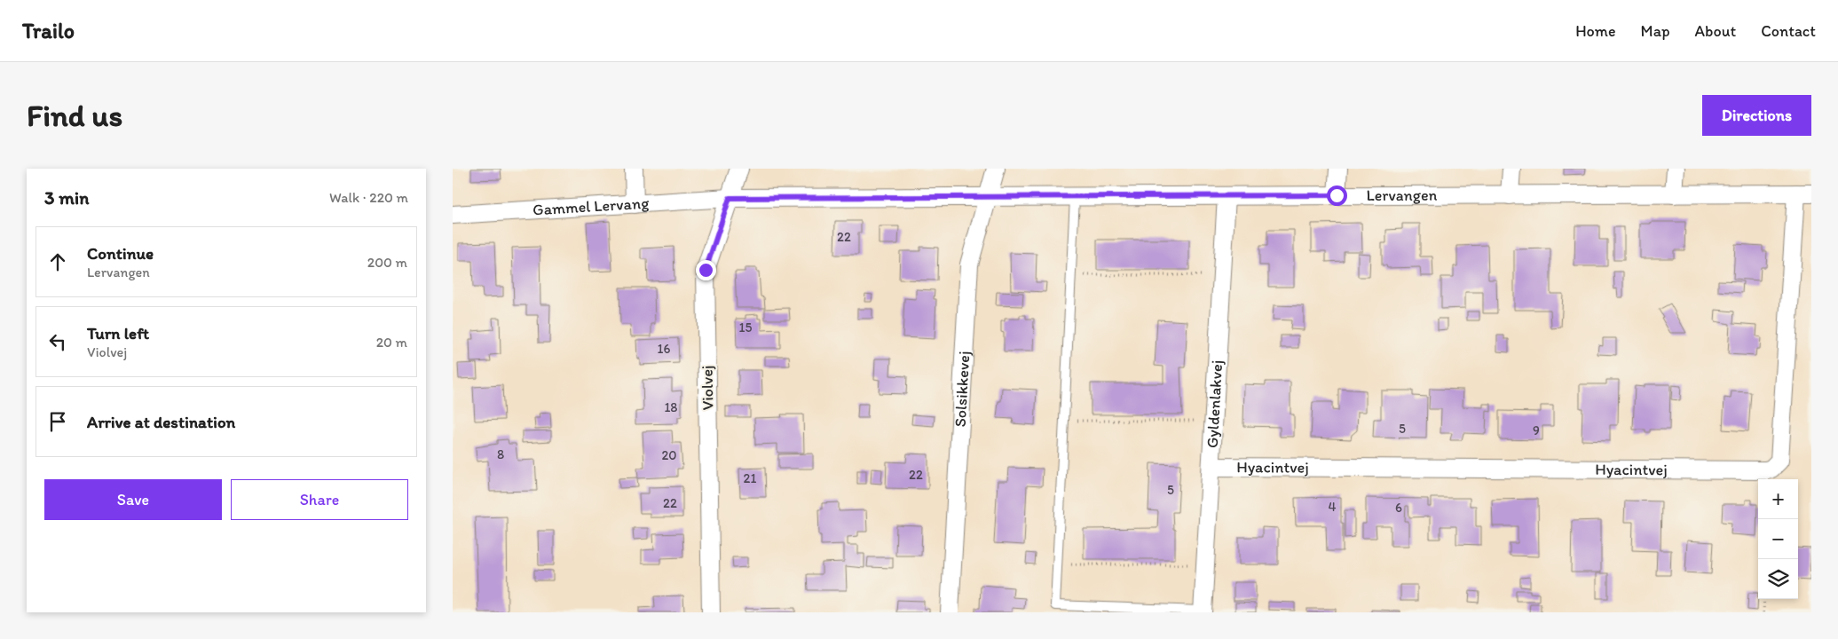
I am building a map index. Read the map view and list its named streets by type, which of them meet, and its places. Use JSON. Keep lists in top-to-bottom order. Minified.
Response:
{"streets":{"street":["Lervangen","Gammel Lervang","Violvej","Solsikkevej","Gyldenlakvej","Hyacintvej"]},"crossings":[["Lervangen","Gammel Lervang"],["Lervangen","Violvej"],["Lervangen","Solsikkevej"],["Lervangen","Gyldenlakvej"],["Lervangen","Hyacintvej"],["Gammel Lervang","Violvej"],["Gyldenlakvej","Hyacintvej"]],"house_numbers":["22","15","16","18","5","9","8","20","22","21","5","22","4","6"],"page":{"header":"Trailo","nav":["Home","Map","About","Contact"],"buttons":["Directions",["Save","Share"]],"title":"Find us","heading":["3 min","Walk · 220 m"],"list":[["Continue","Lervangen","200 m"],["Turn left","Violvej","20 m"],"Arrive at destination"],"map_buttons":["+","−"]}}
